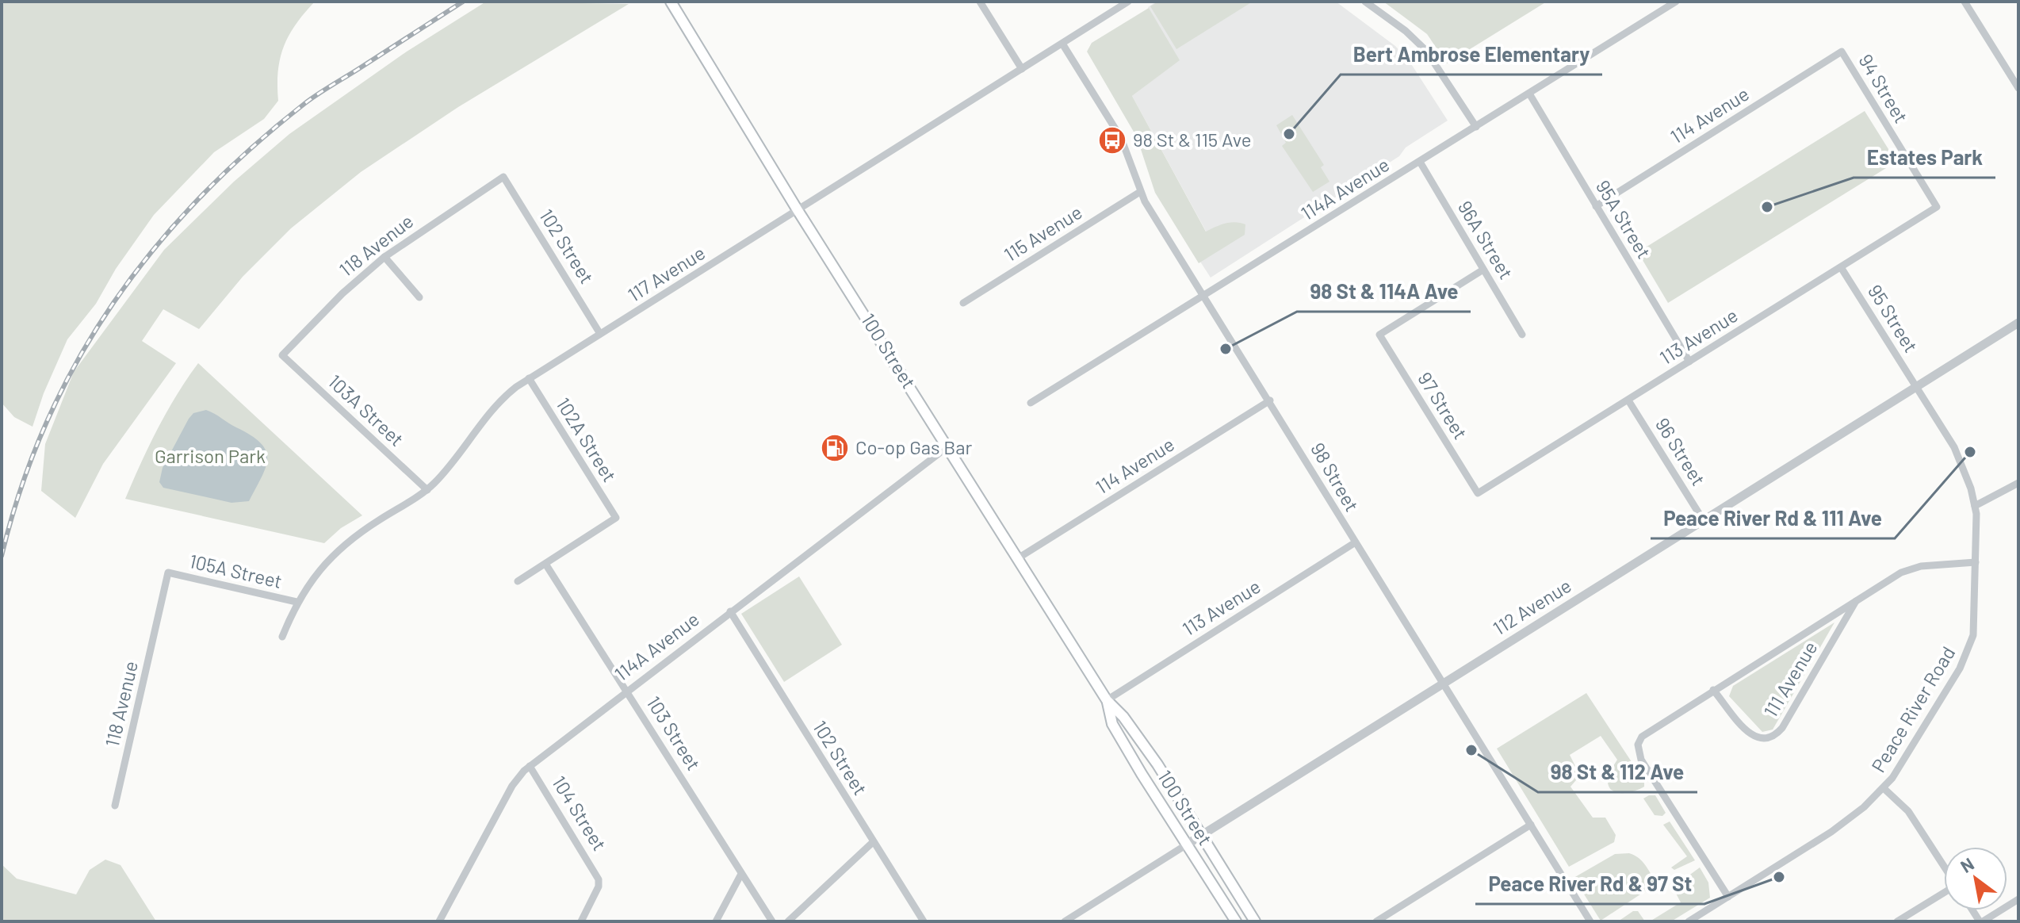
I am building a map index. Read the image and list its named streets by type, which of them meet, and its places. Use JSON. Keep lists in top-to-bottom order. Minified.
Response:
{"streets":{"main road":["100 Street"],"street":["94 Street","114 Avenue","114A Avenue","95A Street","115 Avenue","96A Street","118 Avenue","102 Street","117 Avenue","95 Street","113 Avenue","97 Street","103A Street","102A Street","96 Street","98 Street","105A Street","112 Avenue","111 Avenue","Peace River Road","103 Street","104 Street"]},"crossings":[["94 Street","114 Avenue"],["94 Street","113 Avenue"],["114 Avenue","95A Street"],["114 Avenue","100 Street"],["114 Avenue","98 Street"],["114A Avenue","95A Street"],["114A Avenue","96A Street"],["114A Avenue","102 Street"],["114A Avenue","100 Street"],["114A Avenue","98 Street"],["114A Avenue","103 Street"],["114A Avenue","104 Street"],["95A Street","113 Avenue"],["115 Avenue","98 Street"],["96A Street","97 Street"],["118 Avenue","102 Street"],["118 Avenue","103A Street"],["118 Avenue","105A Street"],["102 Street","117 Avenue"],["117 Avenue","100 Street"],["117 Avenue","103A Street"],["117 Avenue","102A Street"],["117 Avenue","98 Street"],["117 Avenue","105A Street"],["95 Street","113 Avenue"],["95 Street","112 Avenue"],["95 Street","Peace River Road"],["113 Avenue","100 Street"],["113 Avenue","97 Street"],["113 Avenue","96 Street"],["113 Avenue","98 Street"],["100 Street","112 Avenue"],["102A Street","103 Street"],["96 Street","112 Avenue"],["98 Street","112 Avenue"],["112 Avenue","Peace River Road"],["111 Avenue","Peace River Road"]],"parks":["Garrison Park"],"places":{"other":["Bert Ambrose Elementary","Estates Park","98 St & 114A Ave","Peace River Rd & 111 Ave","98 St & 112 Ave","Peace River Rd & 97 St"],"bus stop":["98 St & 115 Ave"],"fuel station":["Co-op Gas Bar"]},"north":"top left"}
